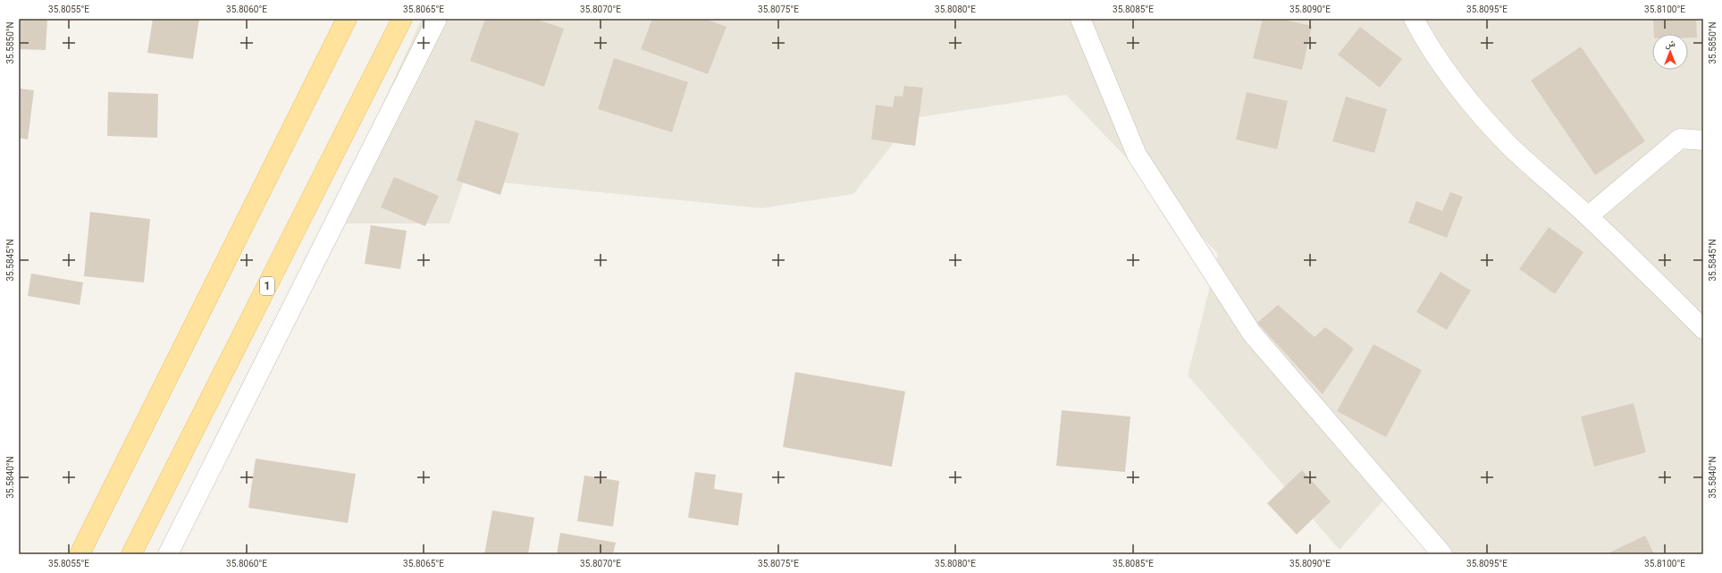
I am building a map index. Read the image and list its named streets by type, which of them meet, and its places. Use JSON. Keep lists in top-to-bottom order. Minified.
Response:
{"streets":{"main road":["1"]},"north":"top","coordinates":["35.8055°E","35.8060°E","35.8065°E","35.8070°E","35.8075°E","35.8080°E","35.8085°E","35.8090°E","35.8095°E","35.8100°E","35.5850°N","35.5845°N","35.5840°N"]}
